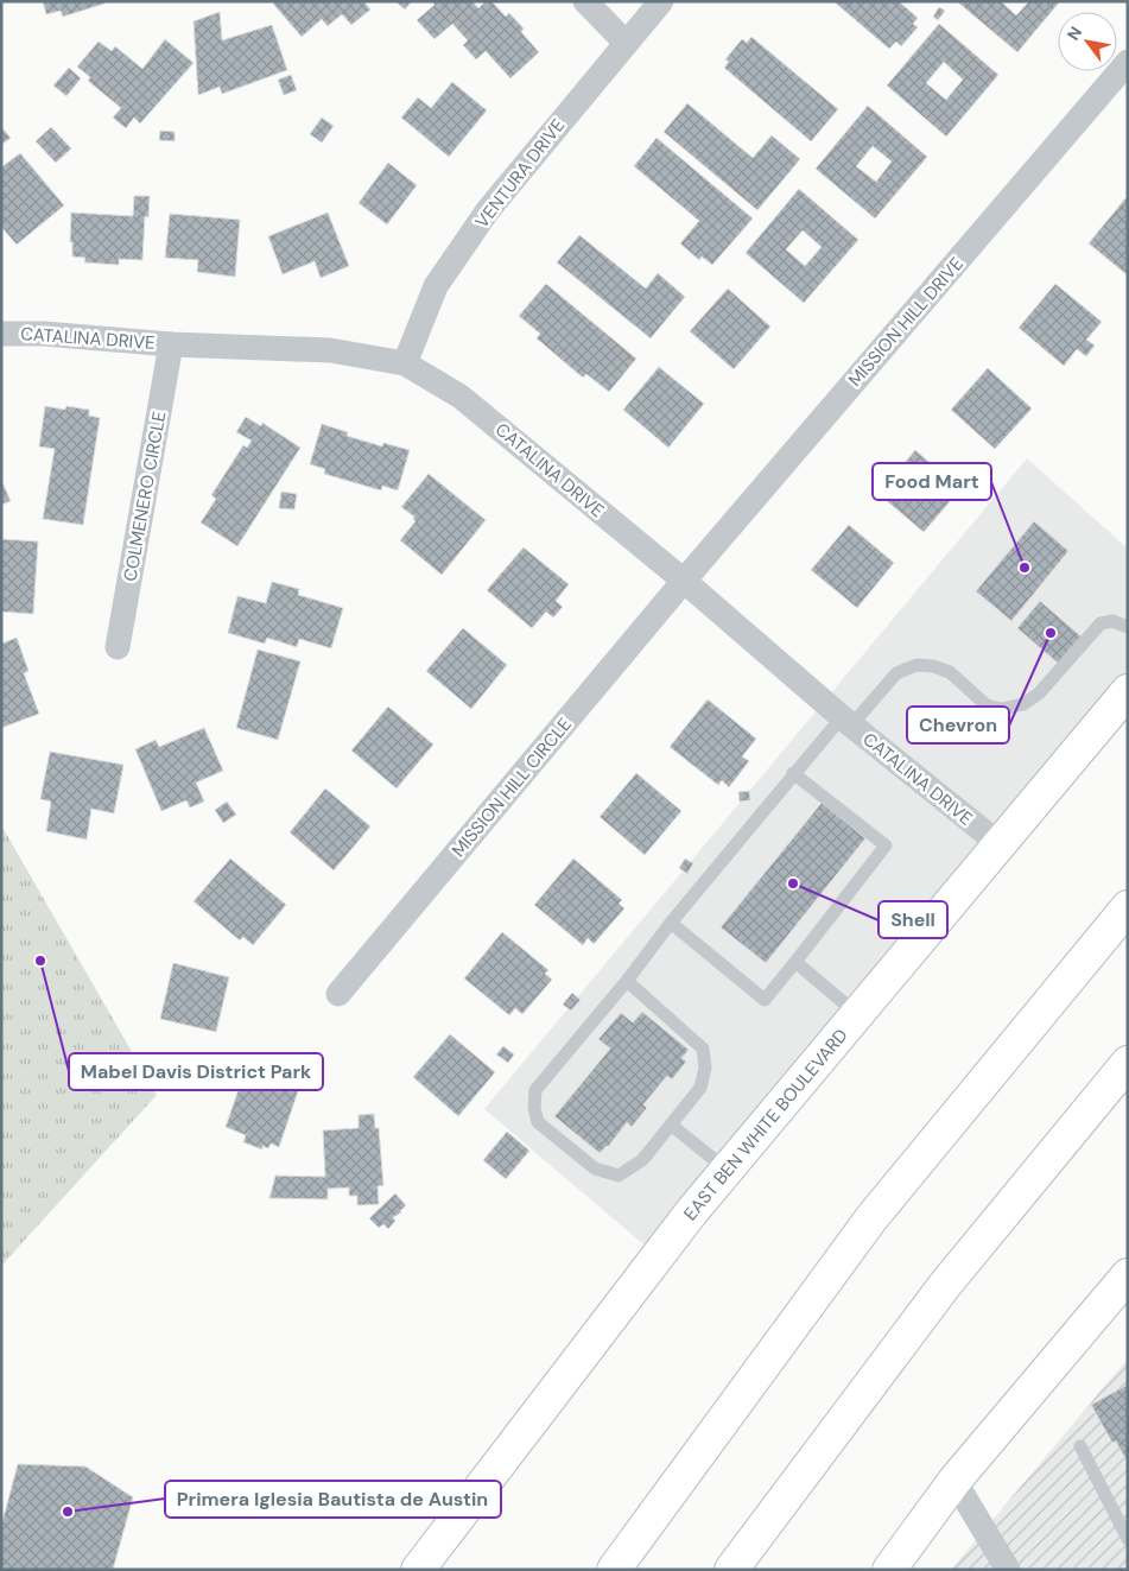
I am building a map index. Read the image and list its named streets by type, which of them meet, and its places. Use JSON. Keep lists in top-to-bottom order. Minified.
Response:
{"streets":{"main road":["EAST BEN WHITE BOULEVARD"],"street":["VENTURA DRIVE","MISSION HILL DRIVE","CATALINA DRIVE","COLMENERO CIRCLE","MISSION HILL CIRCLE"]},"crossings":[["VENTURA DRIVE","CATALINA DRIVE"],["MISSION HILL DRIVE","CATALINA DRIVE"],["MISSION HILL DRIVE","MISSION HILL CIRCLE"],["CATALINA DRIVE","COLMENERO CIRCLE"],["CATALINA DRIVE","MISSION HILL CIRCLE"],["CATALINA DRIVE","EAST BEN WHITE BOULEVARD"]],"places":["Food Mart","Chevron","Shell","Mabel Davis District Park","Primera Iglesia Bautista de Austin"],"north":"top left"}
